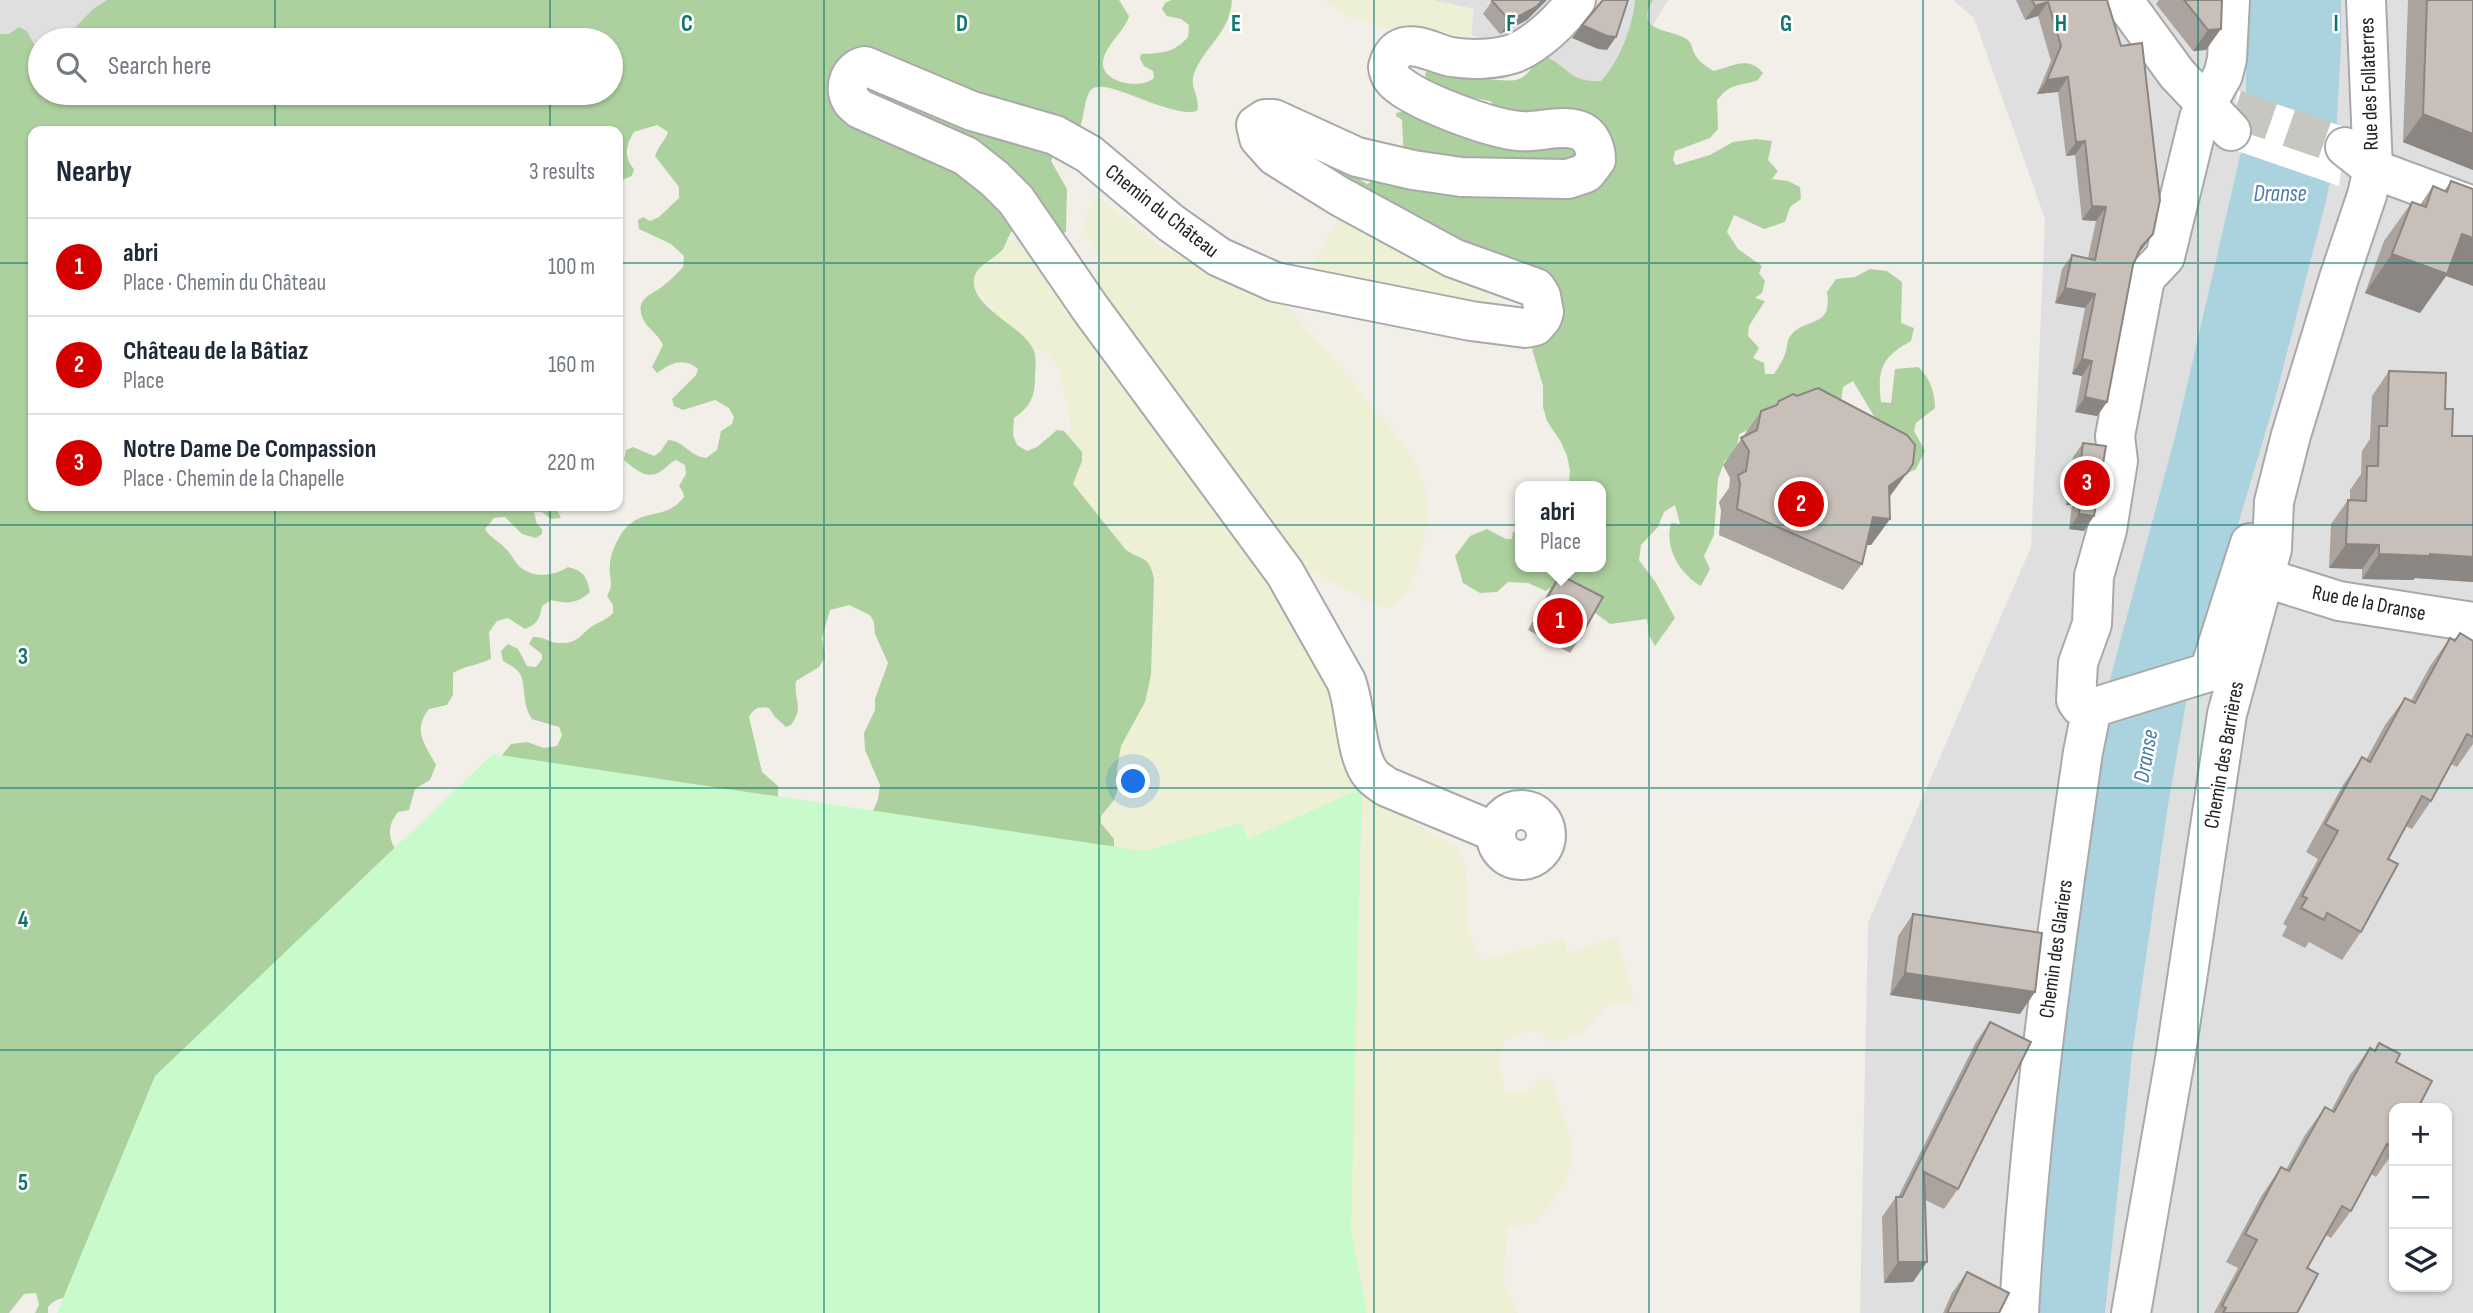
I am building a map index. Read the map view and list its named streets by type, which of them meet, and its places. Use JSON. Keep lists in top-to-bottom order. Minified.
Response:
{"streets":{"street":["Rue des Follaterres","Chemin du Château","Rue de la Dranse","Chemin des Barrières","Chemin des Glariers"]},"crossings":[["Rue des Follaterres","Chemin des Barrières"],["Rue de la Dranse","Chemin des Barrières"]],"water":["Dranse"],"page":{"search":"Search here","heading":["Nearby","3 results"],"list":[{"mark":"1","name":"abri","note":"Place · Chemin du Château","value":"100 m"},{"mark":"2","name":"Château de la Bâtiaz","note":"Place","value":"160 m"},{"mark":"3","name":"Notre Dame De Compassion","note":"Place · Chemin de la Chapelle","value":"220 m"}],"pins":["3","2","1"],"popup":["abri","Place"],"map_buttons":["+","−"]},"grid":{"columns":["C","D","E","F","G","H","I"],"rows":["3","4","5"]}}
